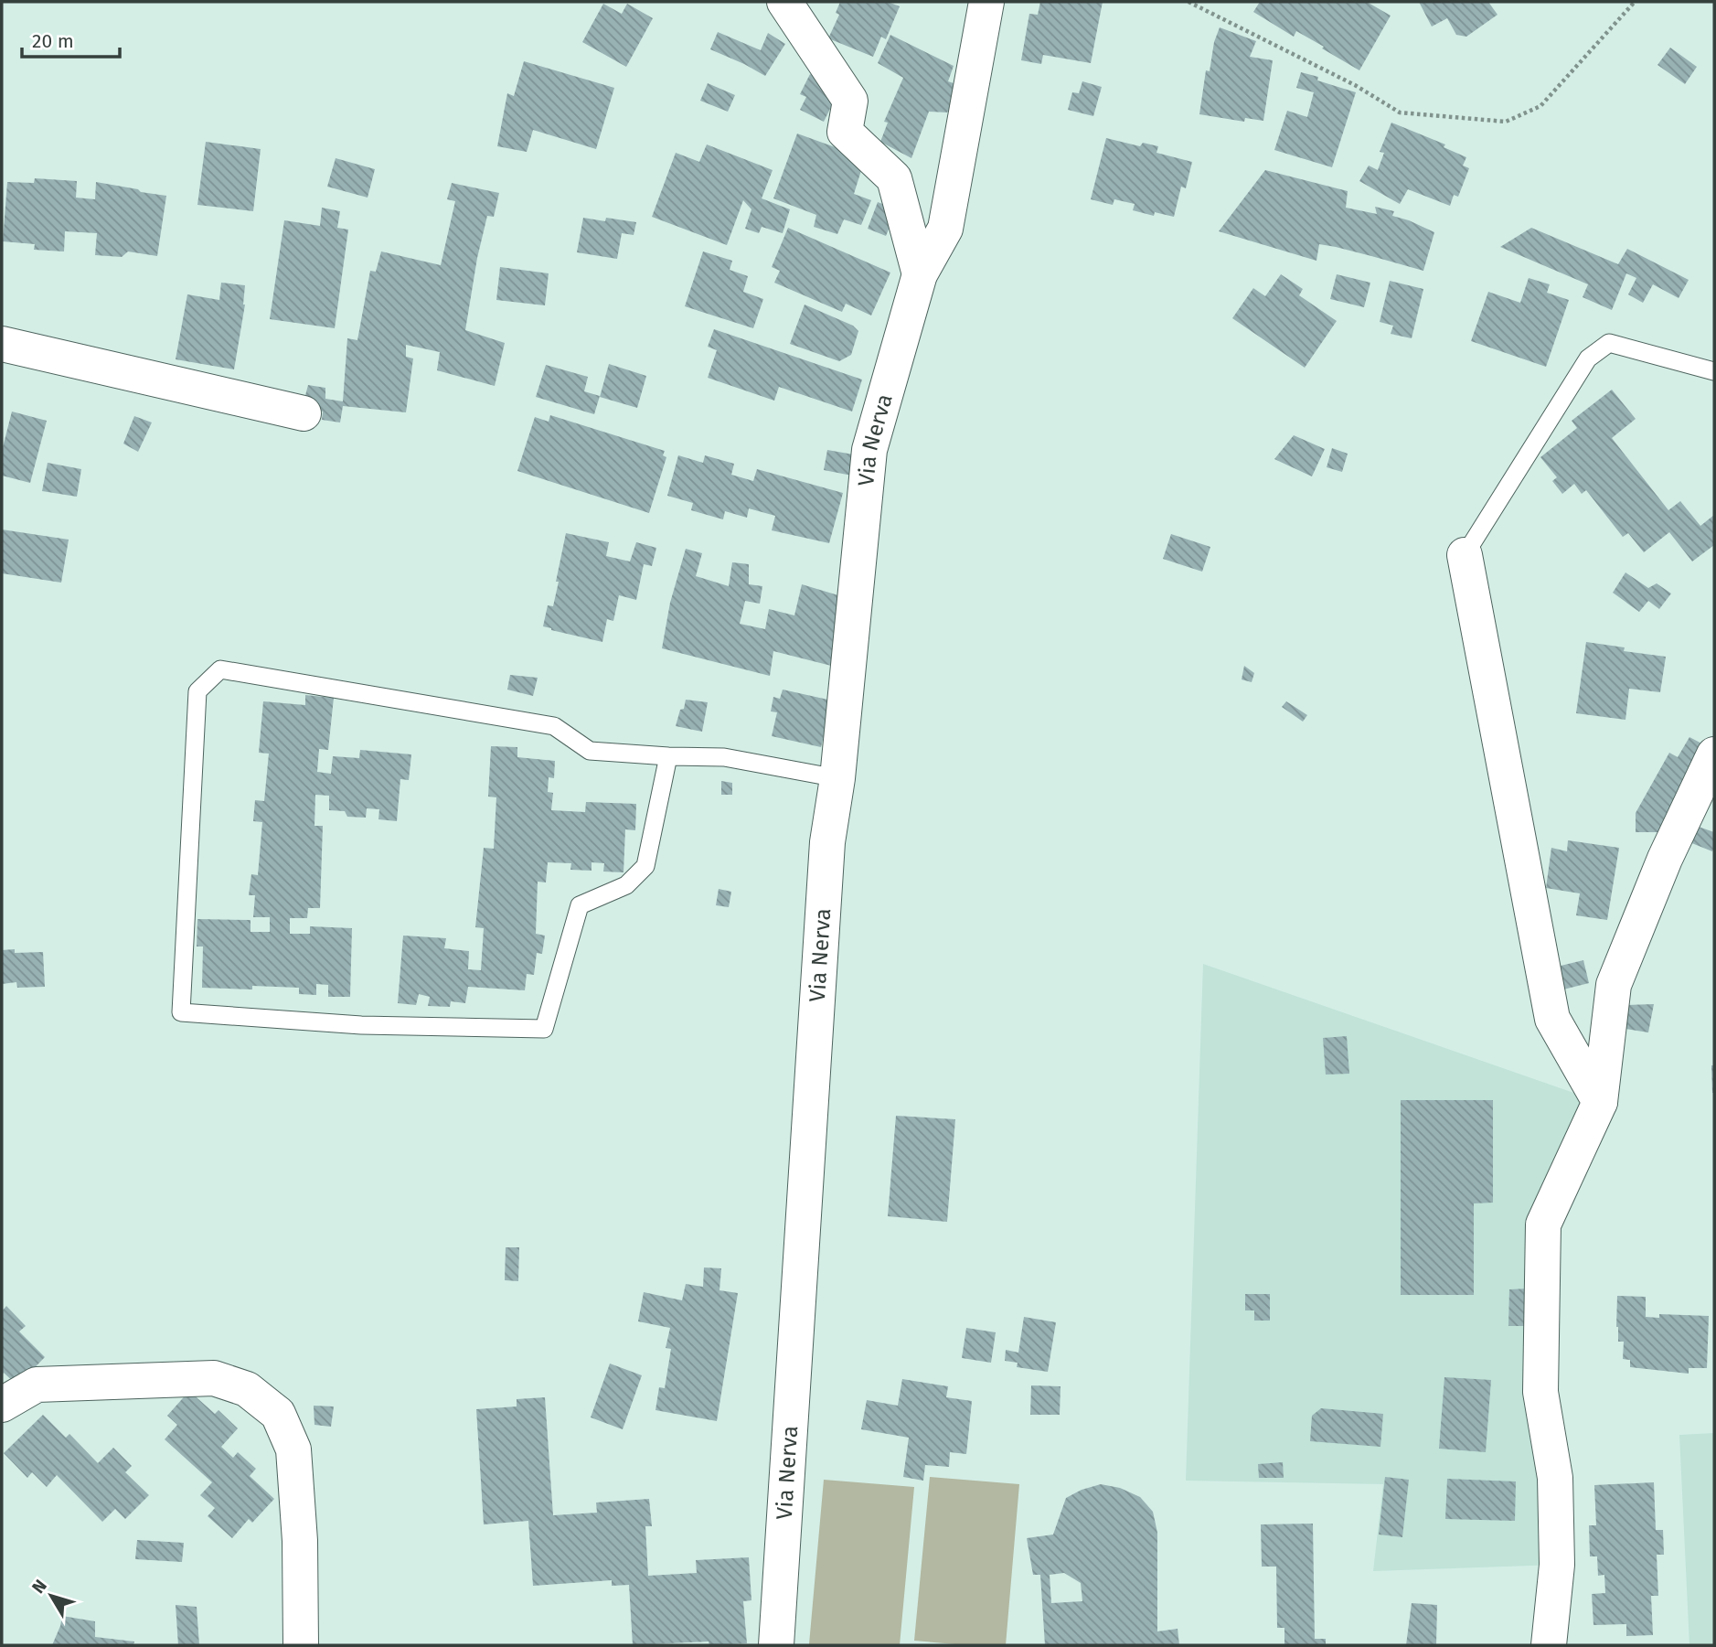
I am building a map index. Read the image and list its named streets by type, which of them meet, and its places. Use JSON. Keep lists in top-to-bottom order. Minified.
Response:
{"streets":{"street":["Via Nerva"]},"scale_bar":"20 m","north":"top left"}
